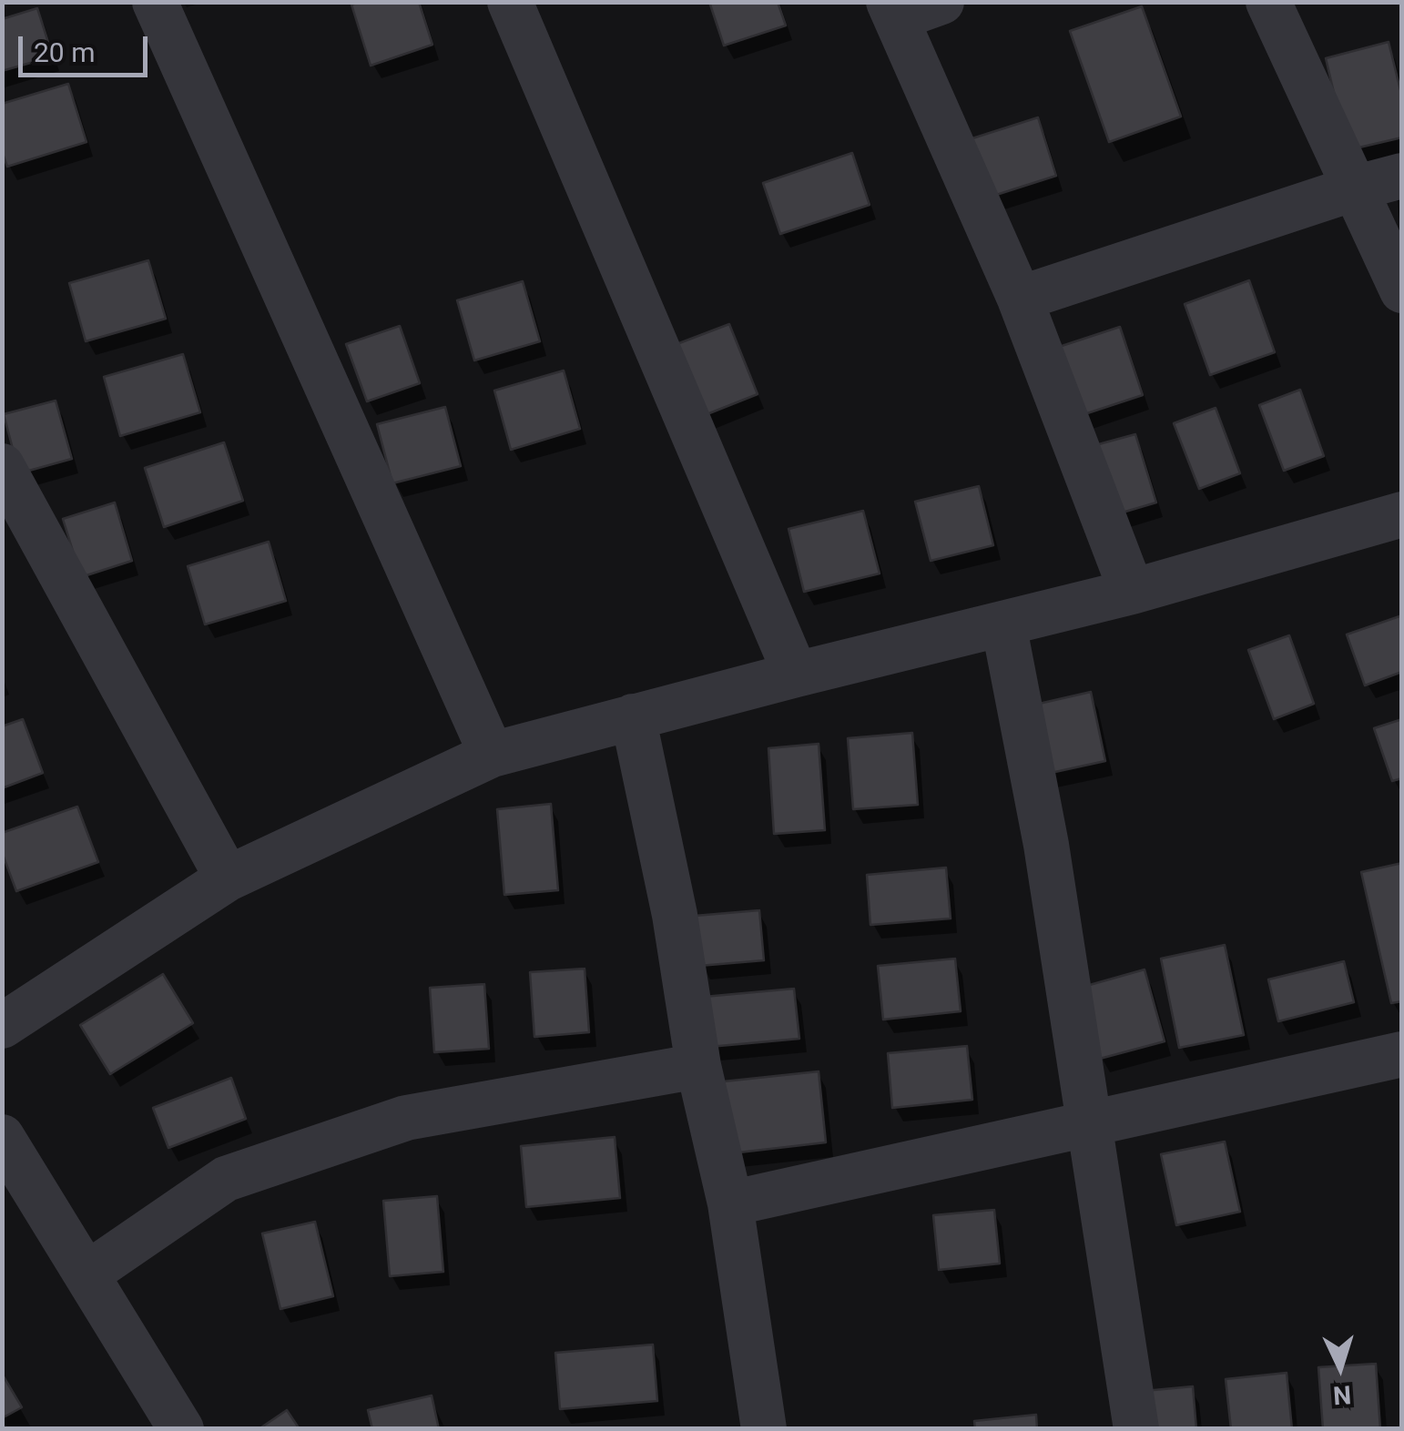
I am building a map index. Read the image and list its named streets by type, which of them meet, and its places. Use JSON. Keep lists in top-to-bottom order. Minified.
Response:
{"scale_bar":"20 m","north":"bottom"}
